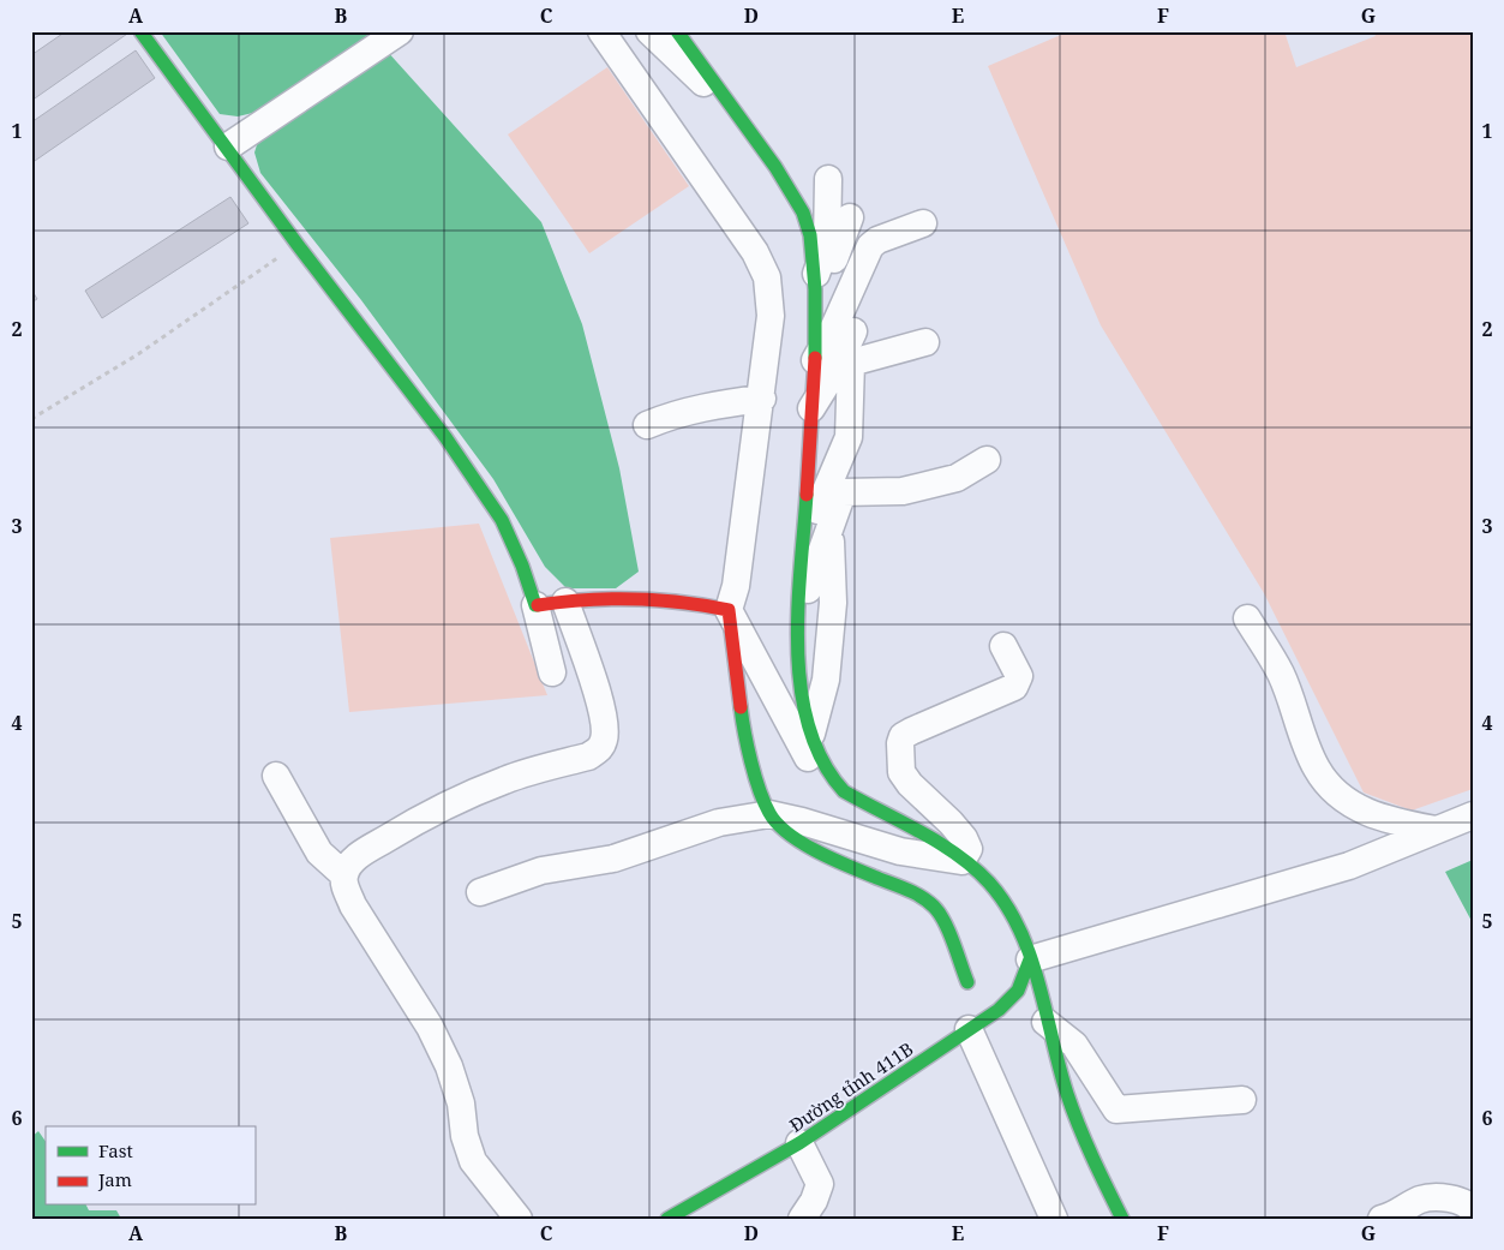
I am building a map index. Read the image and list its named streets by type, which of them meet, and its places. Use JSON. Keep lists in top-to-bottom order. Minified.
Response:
{"streets":{"main road":["Đường tỉnh 411B"]},"legend":["Fast","Jam"],"grid":{"columns":["A","B","C","D","E","F","G"],"rows":["1","2","3","4","5","6"]}}
